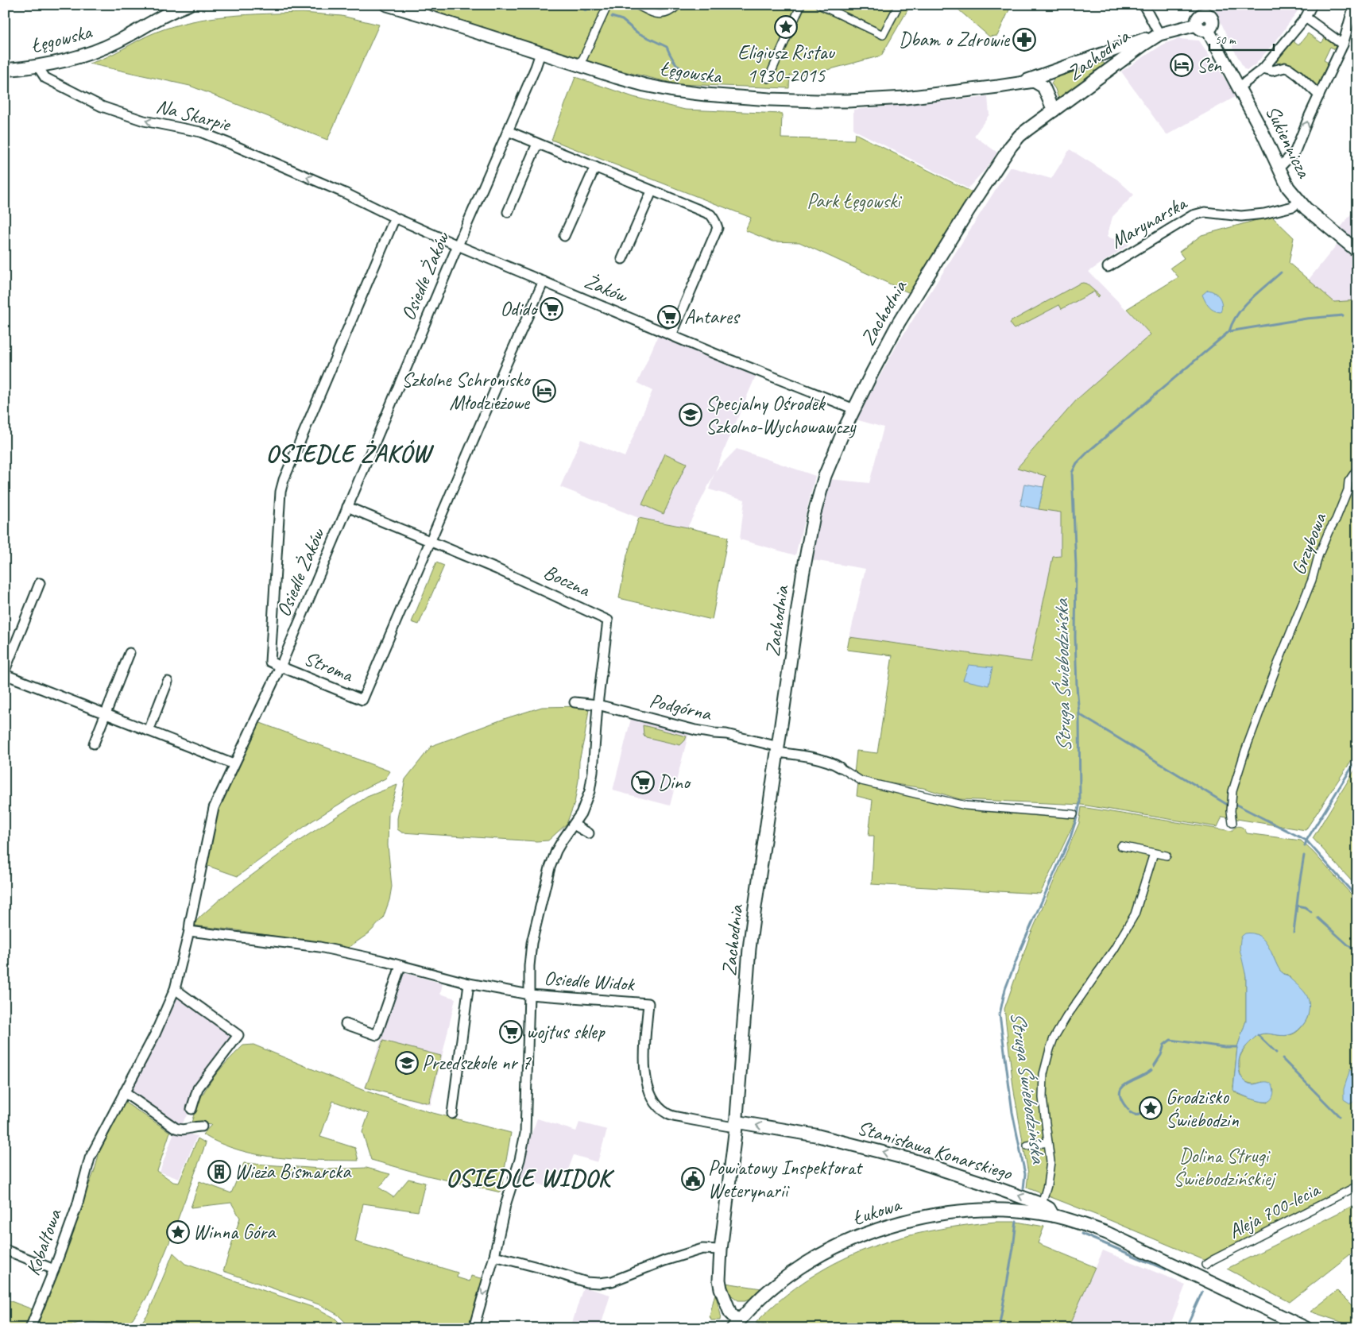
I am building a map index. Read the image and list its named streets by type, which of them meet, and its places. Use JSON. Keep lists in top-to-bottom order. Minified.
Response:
{"streets":{"street":["Łęgowska","Zachodnia","Na Skarpie","Sukiennicza","Marynarska","Osiedle Żaków","Żaków","Grzybowa","Boczna","Stroma","Podgórna","Osiedle Widok","Stanisława Konarskiego","Aleja 700-lecia","Łukowa","Kobaltowa"]},"crossings":[["Łęgowska","Zachodnia"],["Łęgowska","Na Skarpie"],["Łęgowska","Osiedle Żaków"],["Zachodnia","Sukiennicza"],["Zachodnia","Żaków"],["Zachodnia","Podgórna"],["Zachodnia","Osiedle Widok"],["Zachodnia","Stanisława Konarskiego"],["Zachodnia","Łukowa"],["Na Skarpie","Żaków"],["Sukiennicza","Marynarska"],["Osiedle Żaków","Żaków"],["Osiedle Żaków","Stroma"],["Osiedle Żaków","Kobaltowa"],["Boczna","Stroma"],["Boczna","Podgórna"],["Boczna","Osiedle Widok"],["Stroma","Kobaltowa"],["Podgórna","Osiedle Widok"],["Osiedle Widok","Stanisława Konarskiego"],["Stanisława Konarskiego","Łukowa"]],"one_way":["Na Skarpie","Stanisława Konarskiego"],"districts":["OSIEDLE ŻAKÓW","OSIEDLE WIDOK"],"water":["Struga Świebodzińska"],"parks":["Park Łęgowski","Dolina Strugi Świebodzińskiej"],"places":{"place":["Eligiusz Ristau 1930-2015","Grodzisko Świebodzin","Winna Góra"],"pharmacy":["Dbam o Zdrowie"],"hotel":["Sen","Szkolne Schronisko Młodzieżowe"],"supermarket":["Odido","Antares","Dino","wojtus sklep"],"school or university":["Specjalny Ośrodek Szkolno-Wychowawczy","Przedszkole nr 7"],"building":["Wieża Bismarcka"],"public building":["Powiatowy Inspektorat Weterynarii"]},"scale_bar":"50 m"}
